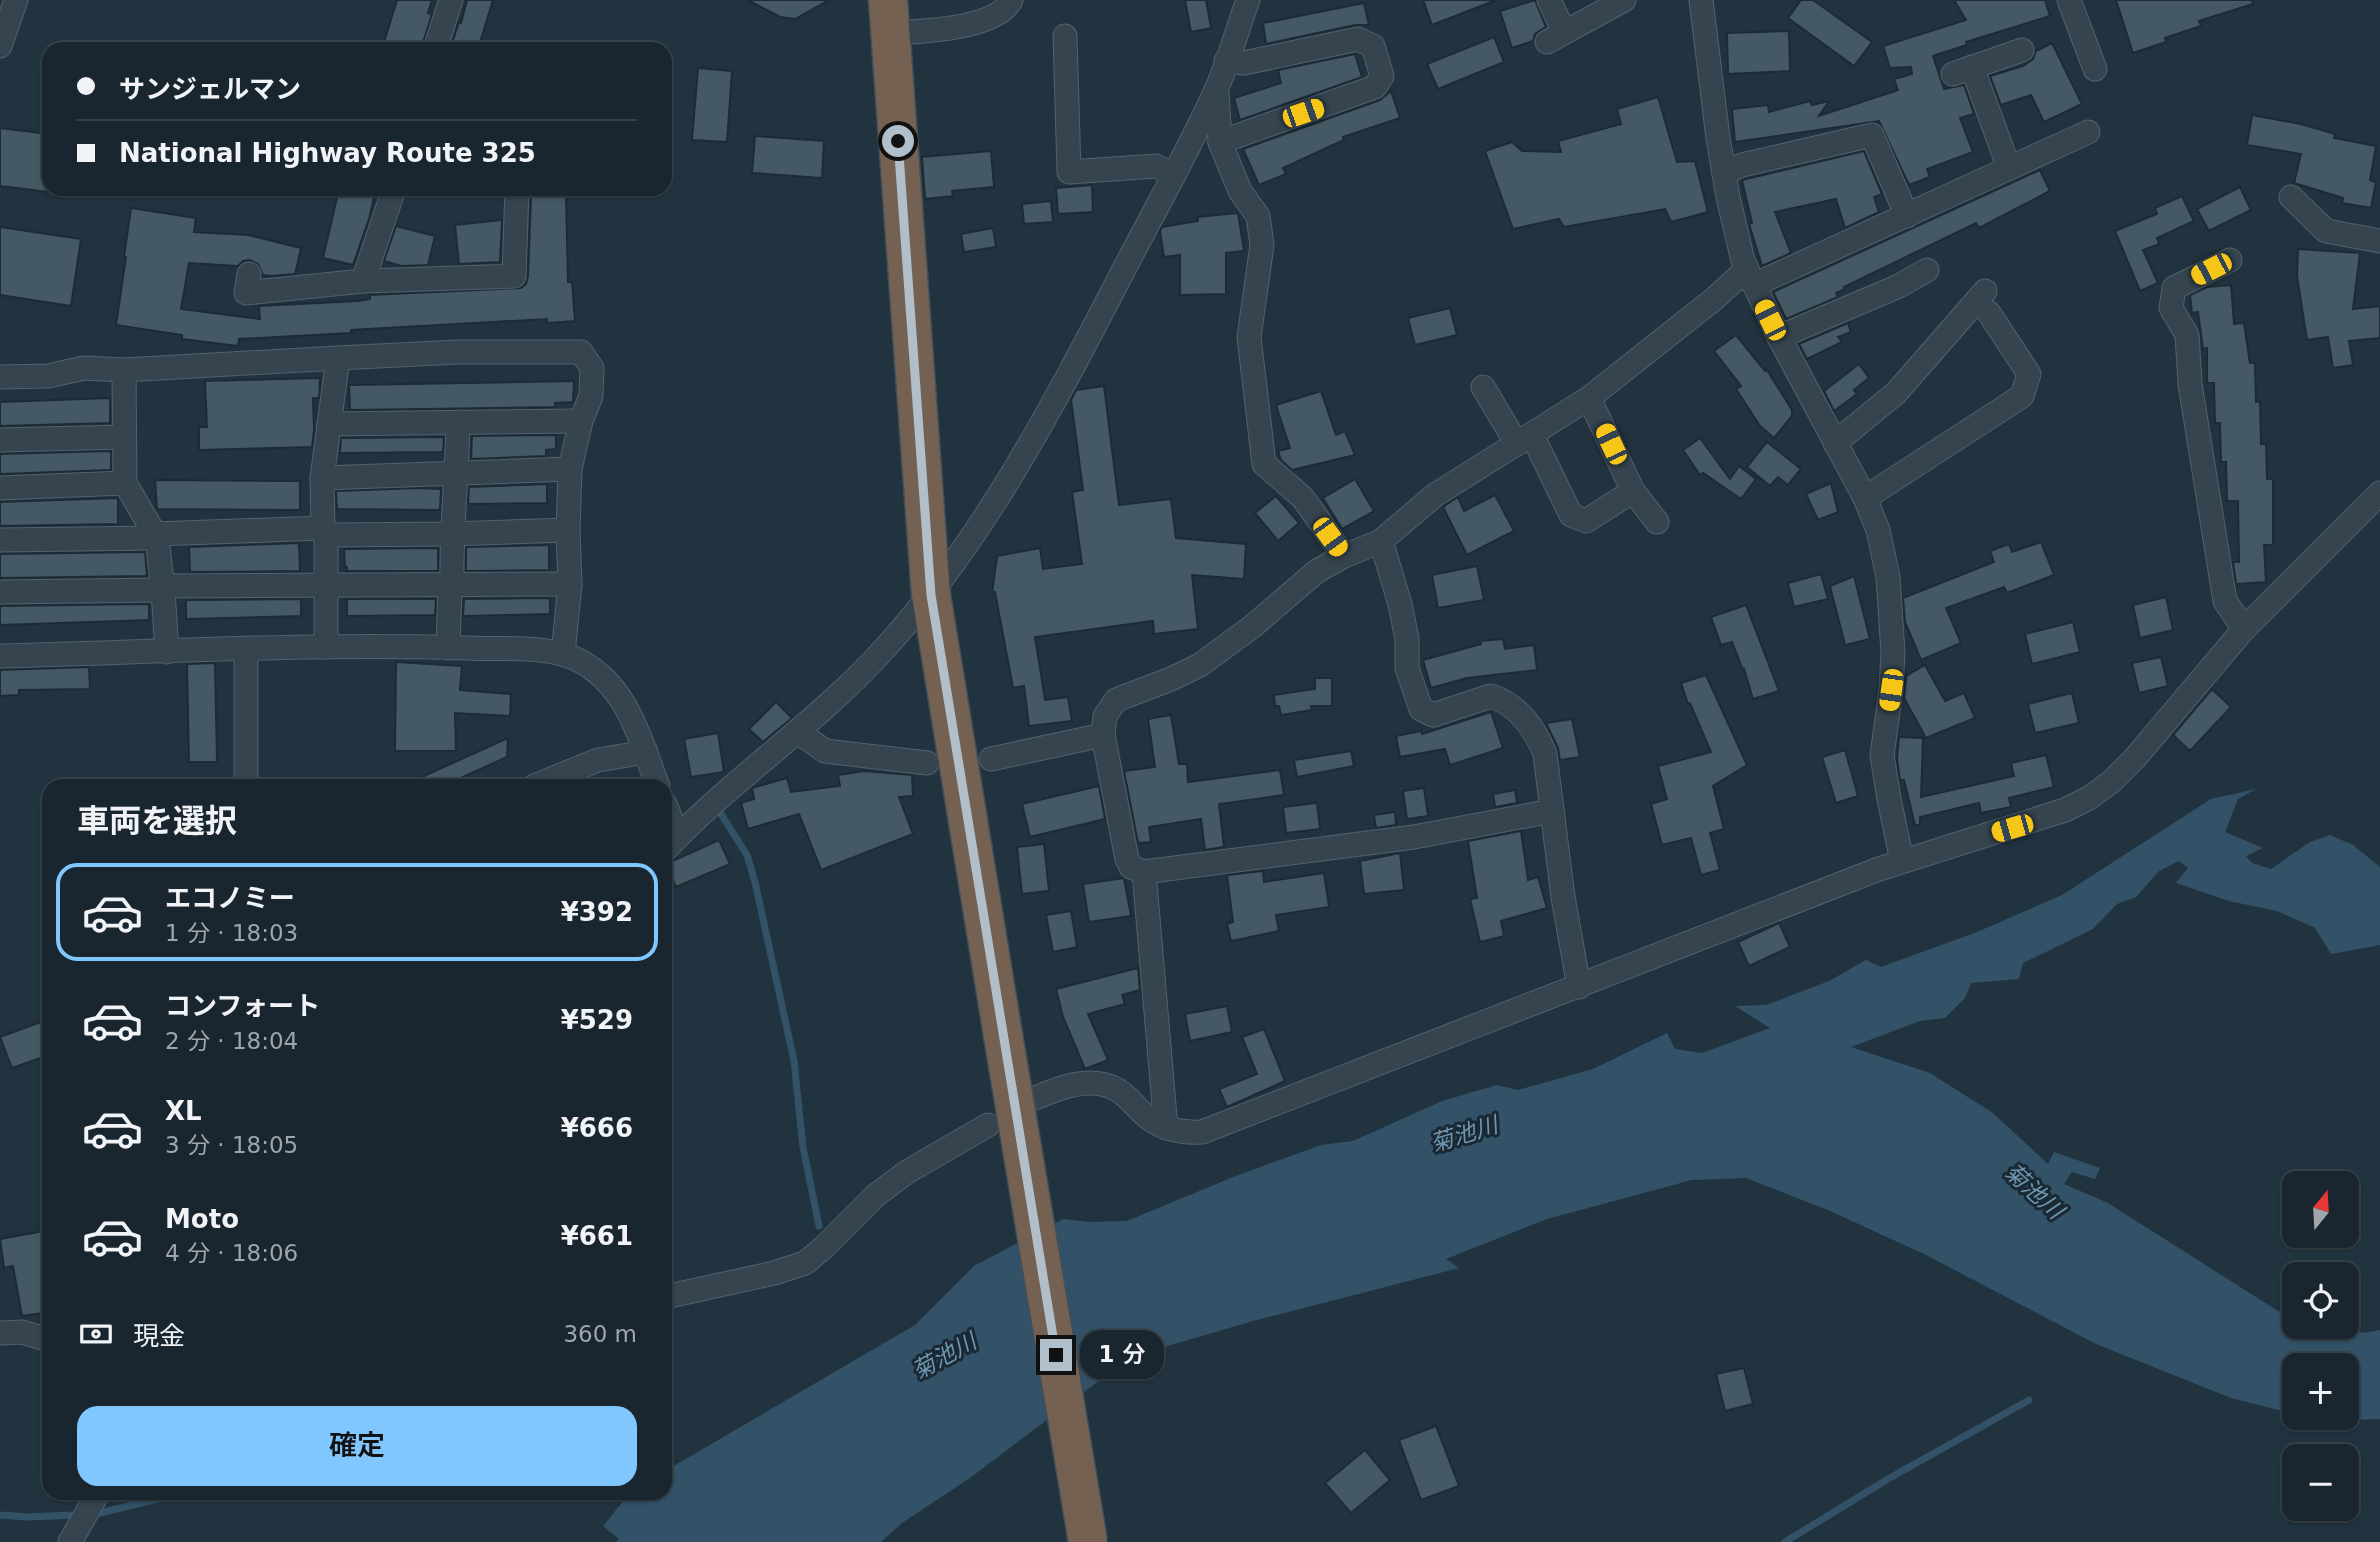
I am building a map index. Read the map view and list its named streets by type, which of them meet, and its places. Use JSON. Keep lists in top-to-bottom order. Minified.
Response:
{"water":["菊池川"],"north":"top","page":{"banner":["サンジェルマン","National Highway Route 325"],"heading":"車両を選択","list":[{"name":"エコノミー","note":"1 分 · 18:03","value":"¥392"},{"name":"コンフォート","note":"2 分 · 18:04","value":"¥529"},{"name":"XL","note":"3 分 · 18:05","value":"¥666"},{"name":"Moto","note":"4 分 · 18:06","value":"¥661"}],"map_buttons":["+","−"],"pay":["現金","360 m"],"bubble":"1 分","buttons":"確定"}}
